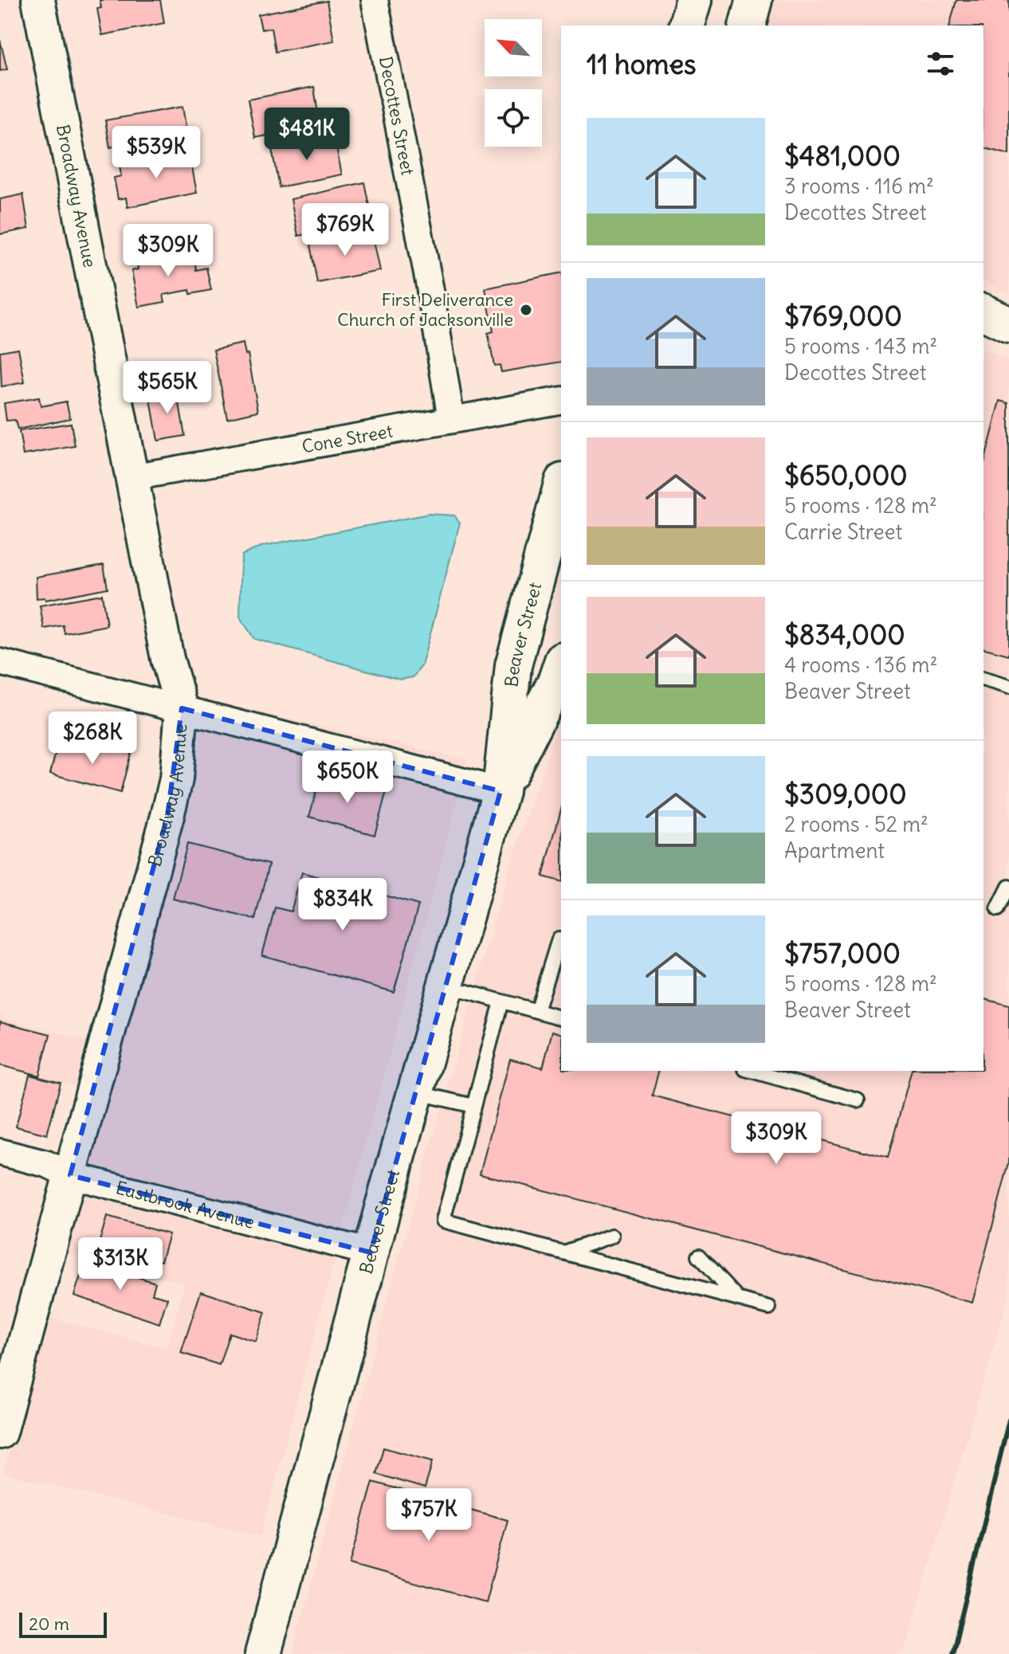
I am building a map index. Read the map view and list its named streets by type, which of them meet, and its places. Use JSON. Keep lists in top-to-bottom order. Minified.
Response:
{"streets":{"main road":["Beaver Street"],"street":["Decottes Street","Broadway Avenue","Cone Street","Eastbrook Avenue"]},"crossings":[["Decottes Street","Cone Street"],["Broadway Avenue","Cone Street"],["Broadway Avenue","Eastbrook Avenue"],["Beaver Street","Eastbrook Avenue"]],"places":["First Deliverance Church of Jacksonville"],"scale_bar":"20 m","north":"top left","page":{"heading":"11 homes","list":[{"name":"$481,000","note":"3 rooms · 116 m² · Decottes Street"},{"name":"$769,000","note":"5 rooms · 143 m² · Decottes Street"},{"name":"$650,000","note":"5 rooms · 128 m² · Carrie Street"},{"name":"$834,000","note":"4 rooms · 136 m² · Beaver Street"},{"name":"$309,000","note":"2 rooms · 52 m² · Apartment"},{"name":"$757,000","note":"5 rooms · 128 m² · Beaver Street"}],"price":["$481K","$539K","$769K","$309K","$565K","$268K","$650K","$834K","$309K","$313K","$757K"],"scale":"20 m"}}
